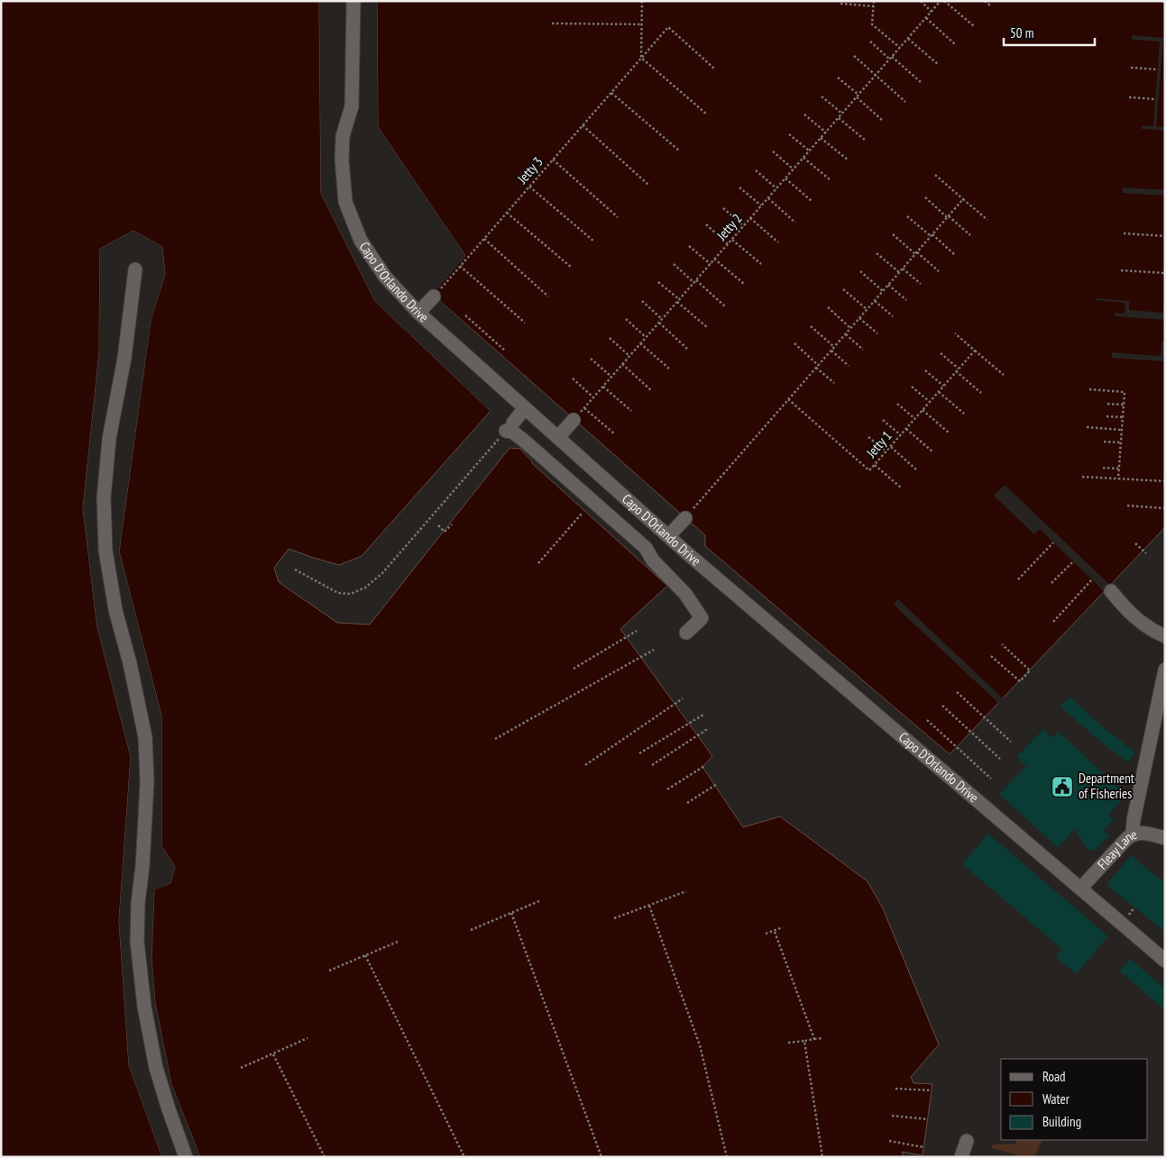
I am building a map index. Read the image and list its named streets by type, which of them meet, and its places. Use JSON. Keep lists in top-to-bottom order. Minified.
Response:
{"streets":{"street":["Capo D'Orlando Drive","Fleay Lane"],"path":["Jetty 3","Jetty 2","Jetty 1"]},"crossings":[["Capo D'Orlando Drive","Fleay Lane"]],"places":{"public building":["Department of Fisheries"]},"legend":["Road","Water","Building"],"scale_bar":"50 m"}
